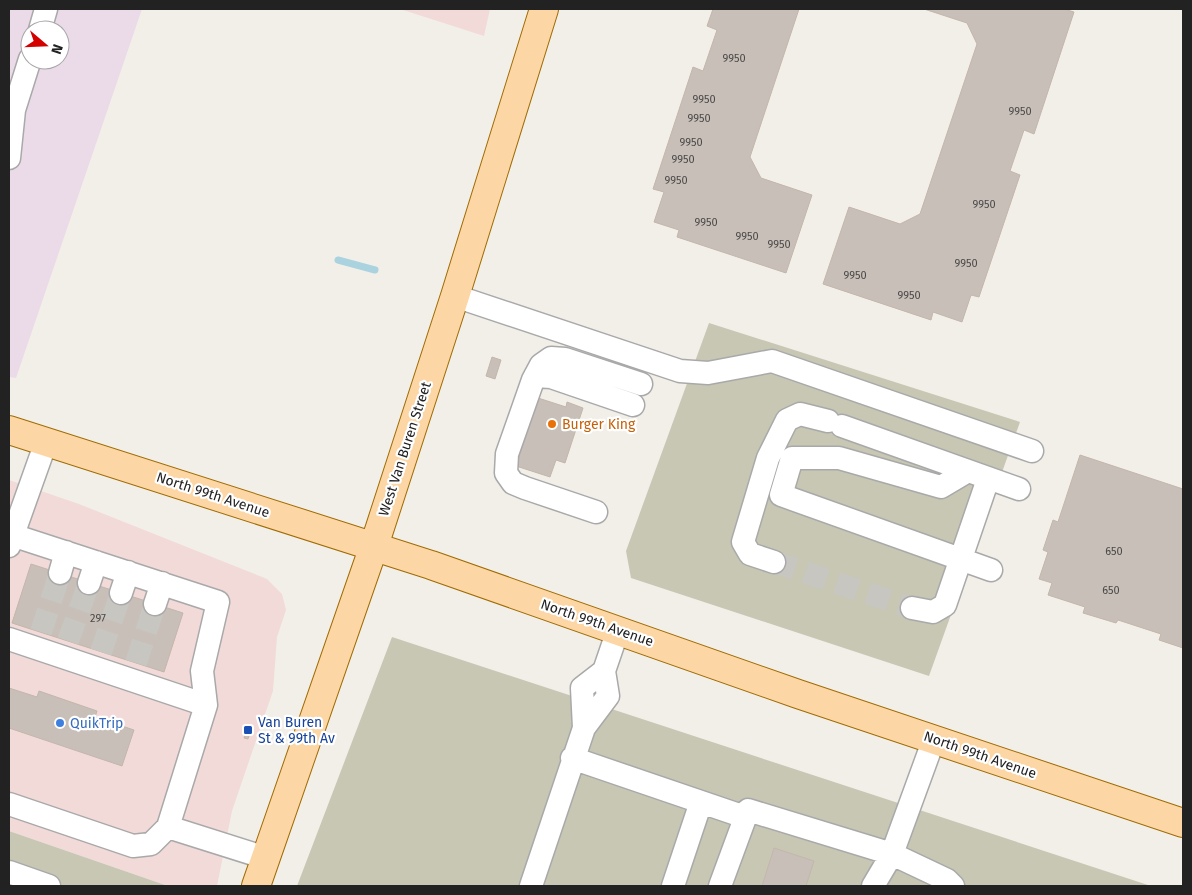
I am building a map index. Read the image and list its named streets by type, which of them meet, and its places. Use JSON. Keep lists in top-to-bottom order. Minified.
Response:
{"streets":{"main road":["West Van Buren Street","North 99th Avenue"]},"crossings":[["West Van Buren Street","North 99th Avenue"]],"places":{"other":["Burger King","QuikTrip"],"transit":["Van Buren St & 99th Av"]},"house_numbers":["9950","9950","9950","9950","9950","9950","9950","9950","9950","9950","9950","9950","9950","9950","650","650","297"],"north":"right"}
